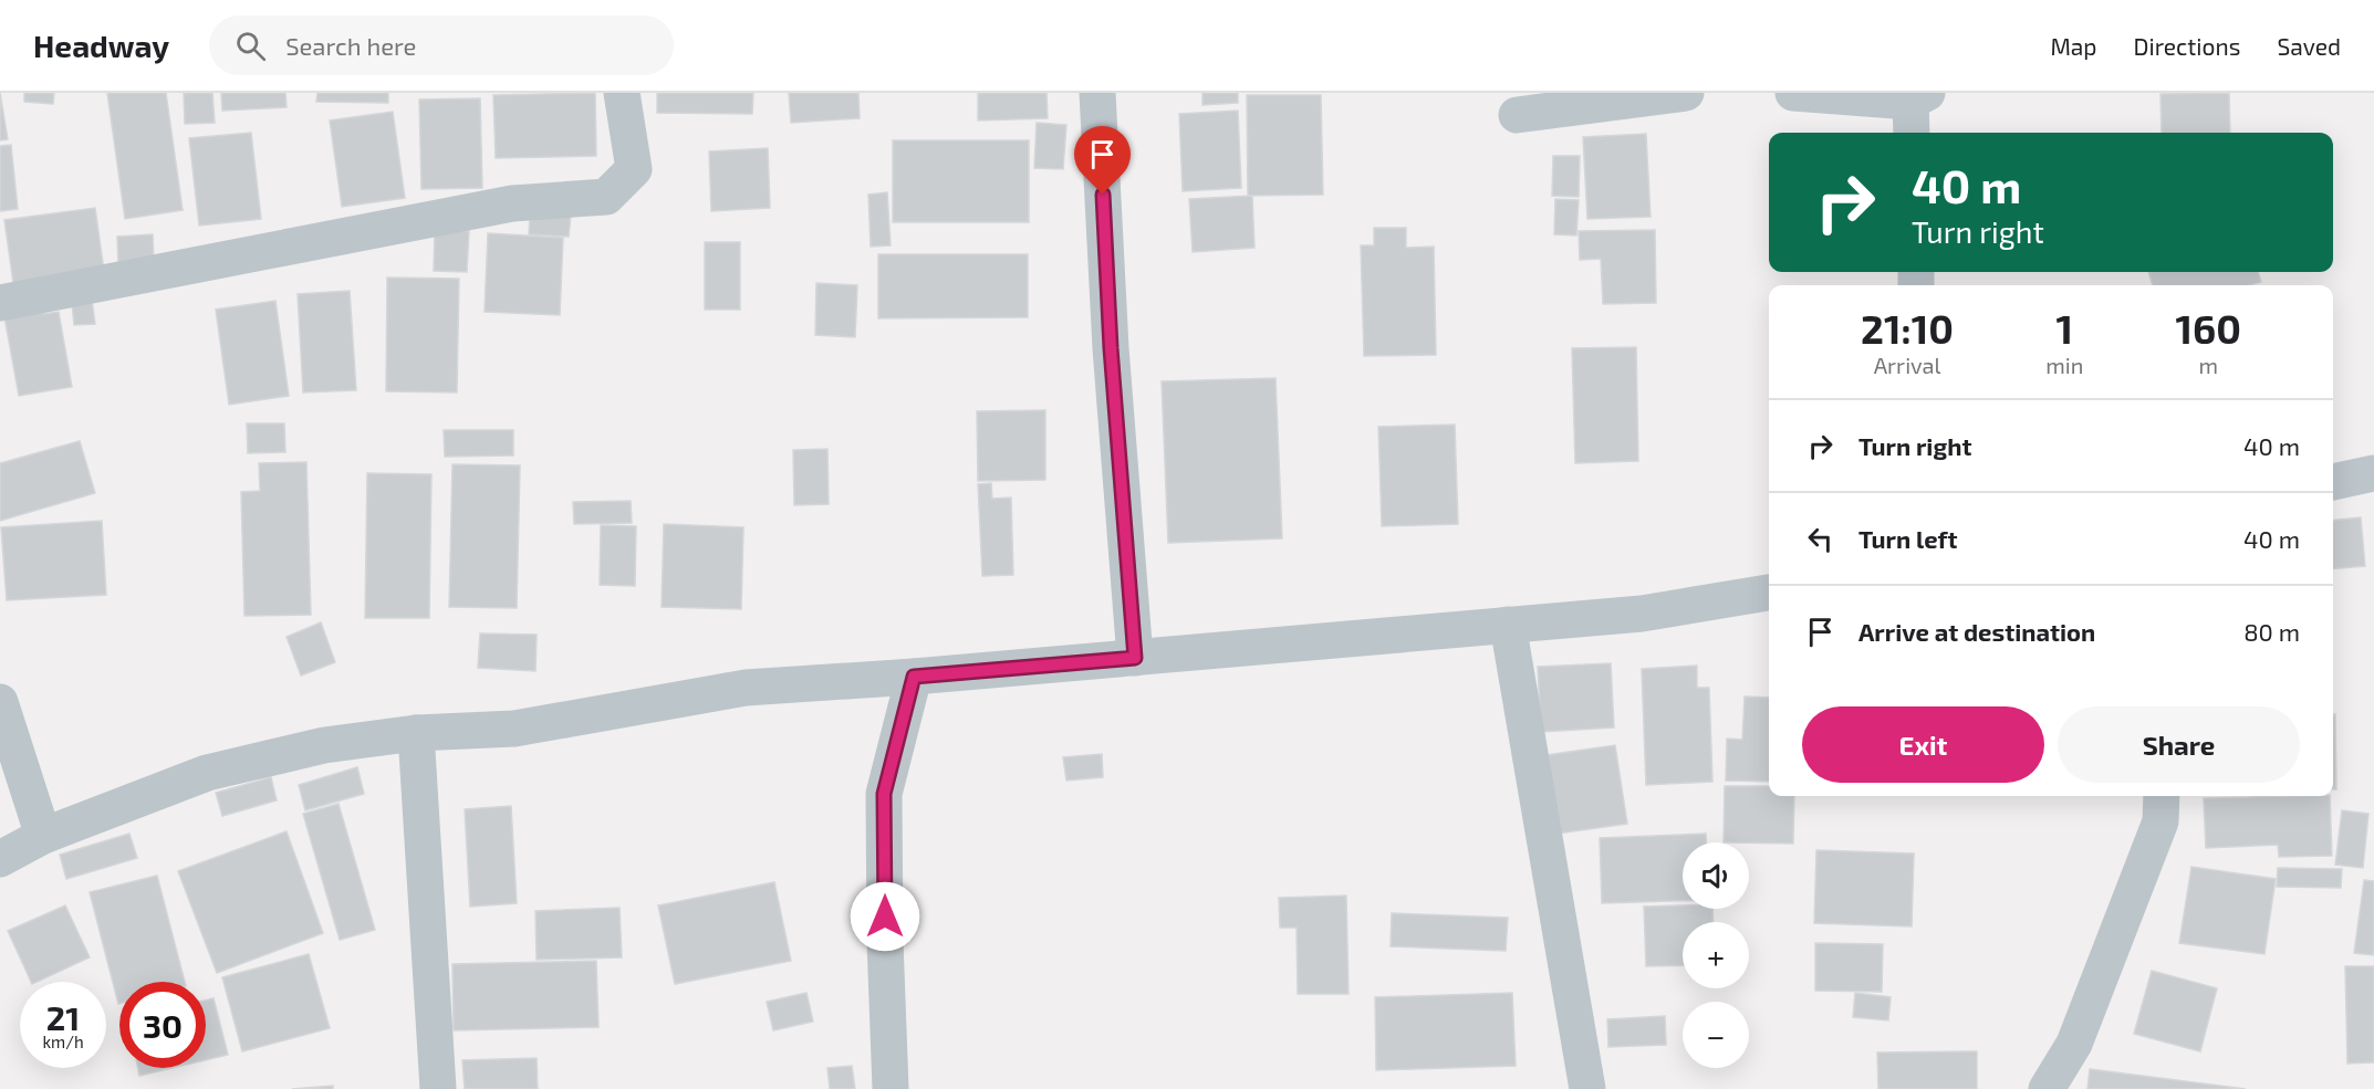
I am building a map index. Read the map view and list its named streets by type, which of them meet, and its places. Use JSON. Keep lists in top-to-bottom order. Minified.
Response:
{"page":{"header":"Headway","search":"Search here","nav":["Map","Directions","Saved"],"turn":["40 m","Turn right"],"eta":["21:10","Arrival","1","min","160","m"],"list":[{"name":"Turn right","value":"40 m"},{"name":"Turn left","value":"40 m"},{"name":"Arrive at destination","value":"80 m"}],"buttons":["Exit","Share"],"map_buttons":["+","−"],"speed":"21 km/h","limit":"30"}}
